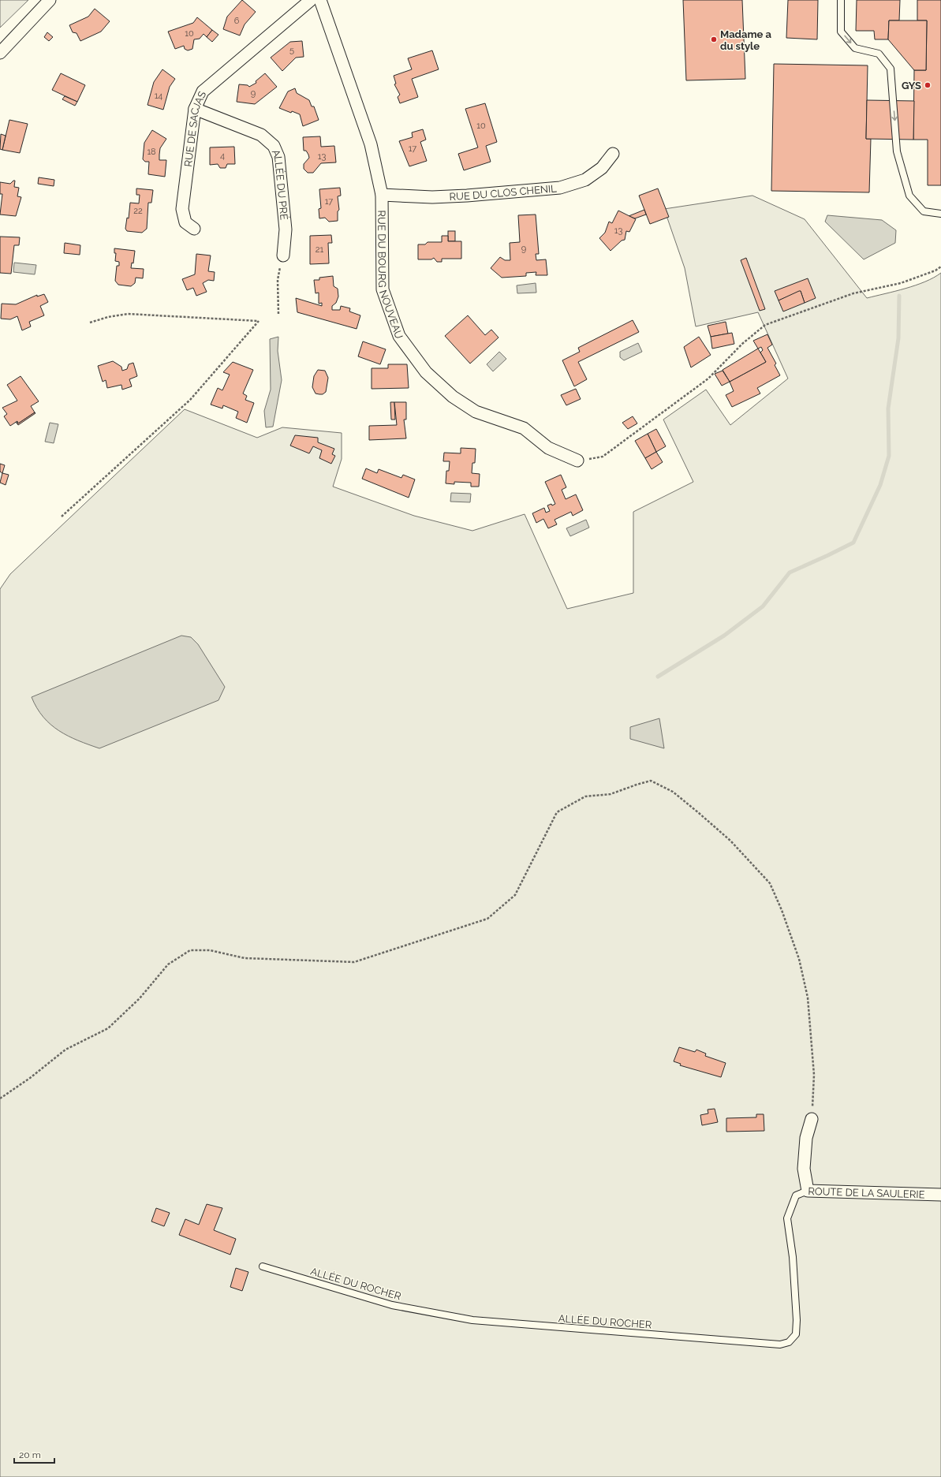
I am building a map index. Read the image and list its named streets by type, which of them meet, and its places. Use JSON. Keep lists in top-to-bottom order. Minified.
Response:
{"streets":{"street":["RUE DE SACJAS","ALLÉE DU PRÉ","RUE DU CLOS CHENIL","RUE DU BOURG NOUVEAU","ROUTE DE LA SAULERIE"],"lane":["ALLÉE DU ROCHER"]},"crossings":[["RUE DE SACJAS","ALLÉE DU PRÉ"],["RUE DU CLOS CHENIL","RUE DU BOURG NOUVEAU"],["ROUTE DE LA SAULERIE","ALLÉE DU ROCHER"]],"places":["Madame a du style","GYS"],"house_numbers":["6","10","5","9","14","10","17","18","4","13","17","22","13","9","21"],"scale_bar":"20 m"}
